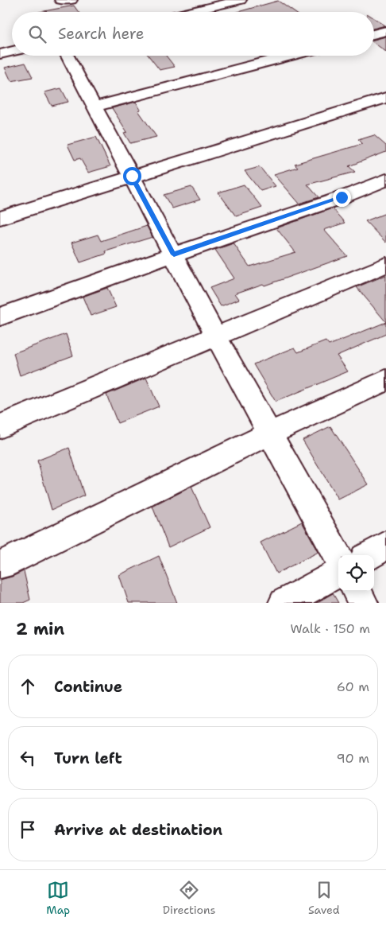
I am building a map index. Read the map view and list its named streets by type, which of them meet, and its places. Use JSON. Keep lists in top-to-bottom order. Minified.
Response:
{"page":{"search":"Search here","heading":["2 min","Walk · 150 m"],"list":[["Continue","60 m"],["Turn left","90 m"],"Arrive at destination"],"nav":["Map","Directions","Saved"]}}
